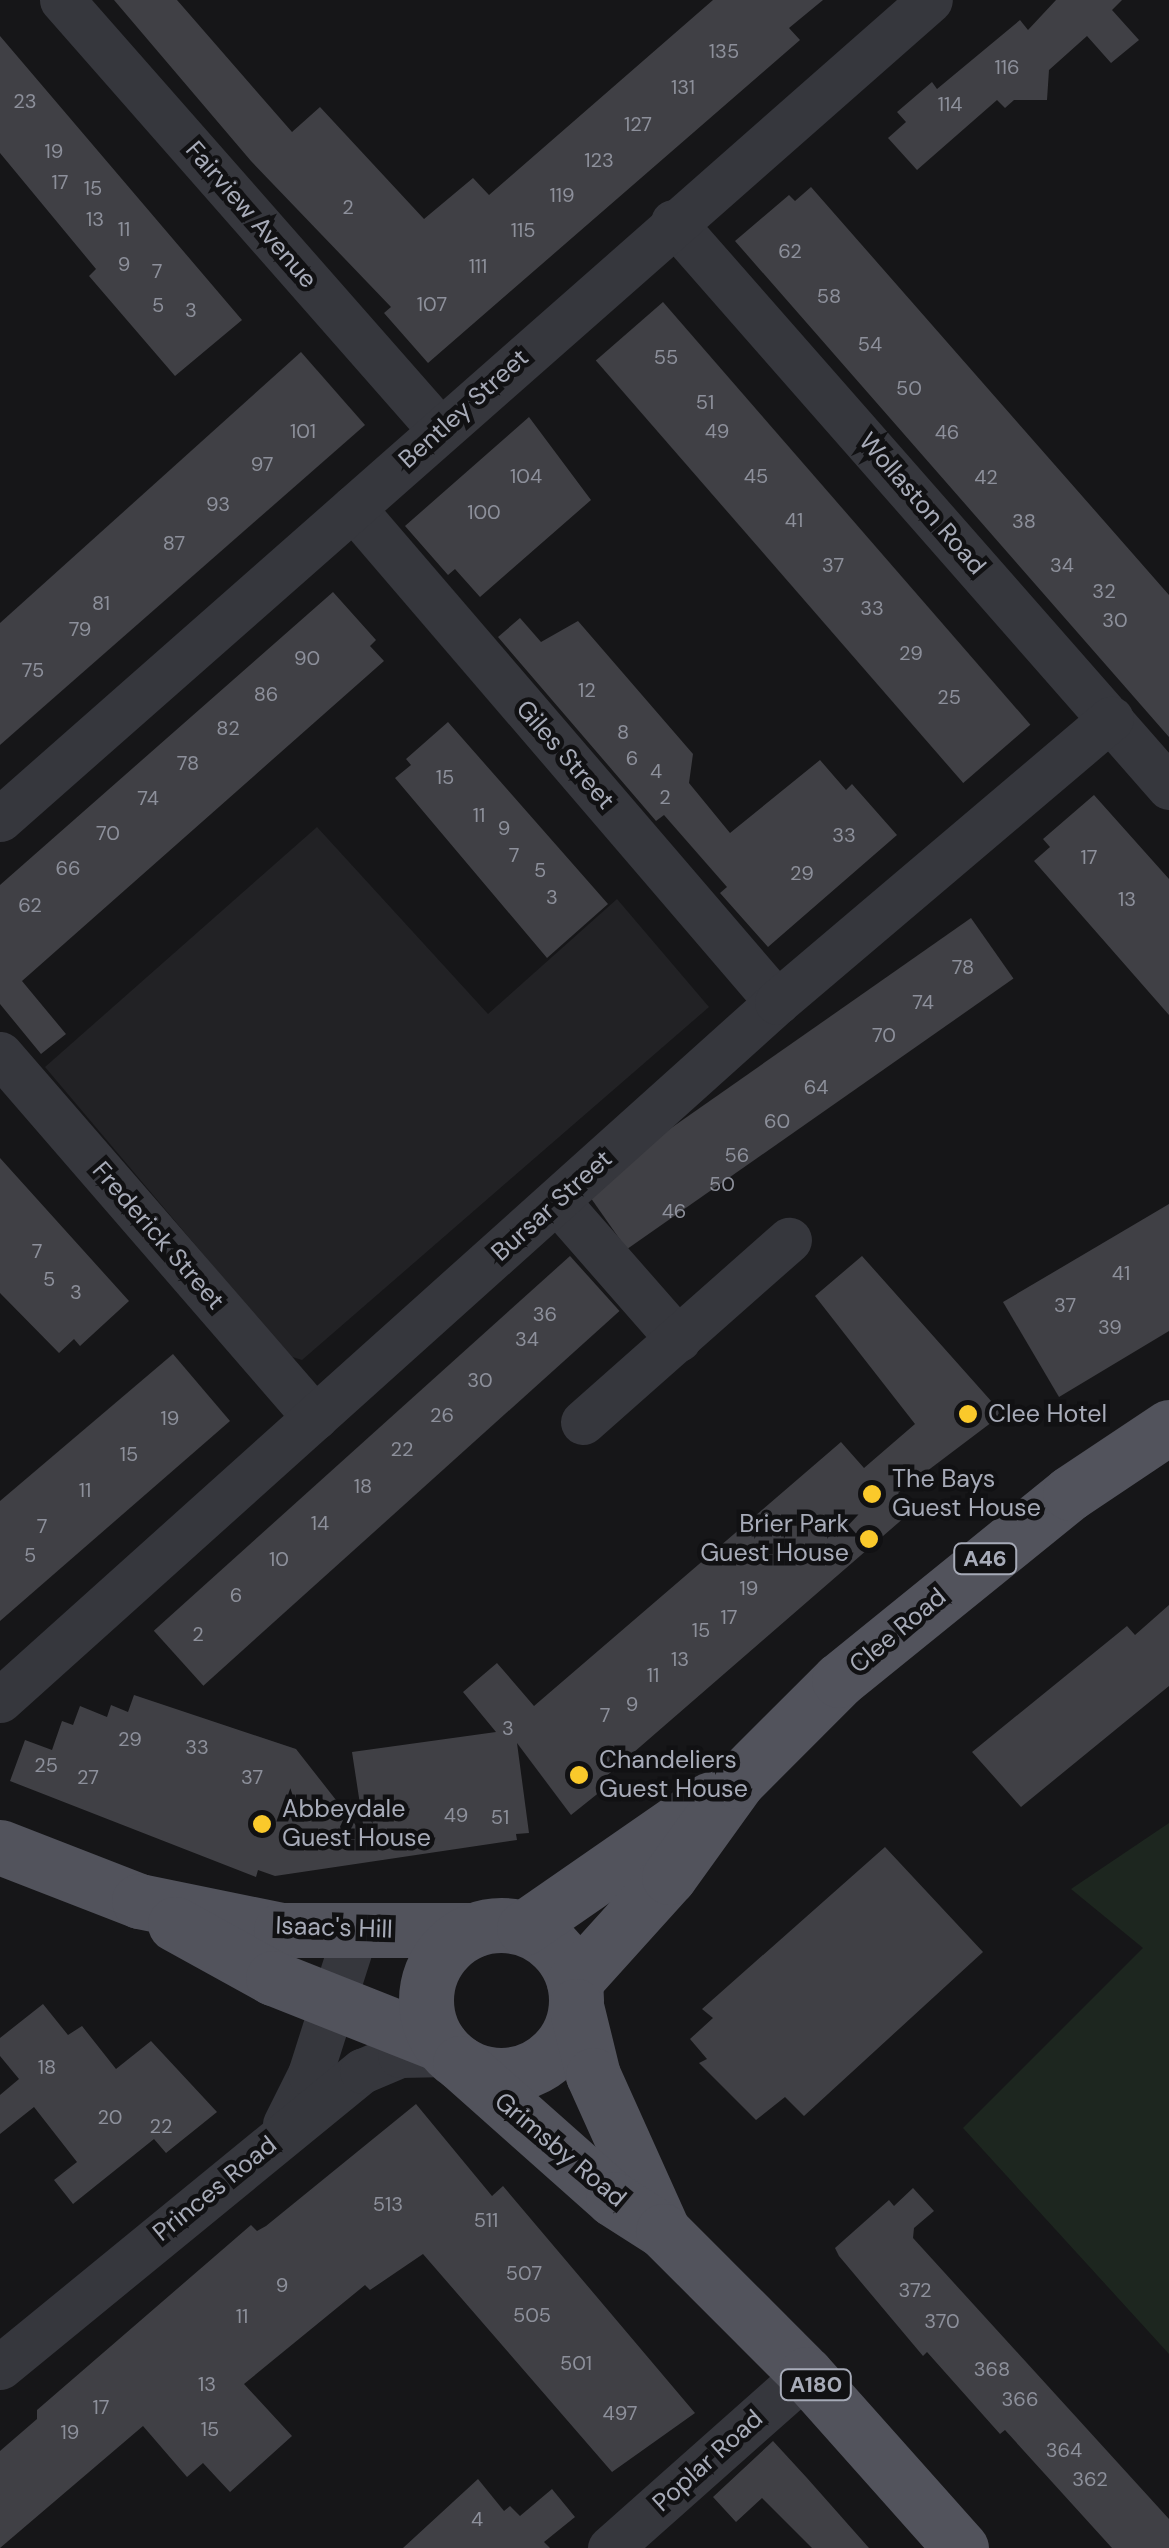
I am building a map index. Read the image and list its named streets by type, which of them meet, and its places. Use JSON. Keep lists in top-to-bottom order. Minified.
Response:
{"streets":{"main road":["A46","Clee Road","Isaac's Hill","Grimsby Road","A180"],"street":["Fairview Avenue","Bentley Street","Wollaston Road","Giles Street","Bursar Street","Frederick Street","Princes Road","Poplar Road"]},"crossings":[["Fairview Avenue","Bentley Street"],["Bentley Street","Wollaston Road"],["Bentley Street","Giles Street"],["Wollaston Road","Bursar Street"],["Giles Street","Bursar Street"],["Bursar Street","Frederick Street"],["A46","Clee Road"],["A46","Isaac's Hill"],["A46","Grimsby Road"],["A46","Princes Road"],["Clee Road","Isaac's Hill"],["Clee Road","Grimsby Road"],["Clee Road","Princes Road"],["Isaac's Hill","Grimsby Road"],["Isaac's Hill","Princes Road"],["Grimsby Road","Princes Road"],["Grimsby Road","Poplar Road"]],"places":["Clee Hotel","The Bays Guest House","Brier Park Guest House","Chandeliers Guest House","Abbeydale Guest House"],"house_numbers":["135","116","131","23","114","127","19","123","17","15","119","2","13","11","115","62","9","111","7","58","107","5","3","54","55","50","51","101","49","46","97","104","45","42","93","100","41","38","87","37","34","32","81","33","30","79","29","90","75","12","86","25","82","8","6","78","4","15","2","74","11","9","70","33","7","17","66","5","29","3","13","62","78","74","70","64","60","56","50","46","7","41","5","3","37","36","39","34","30","26","19","22","15","18","11","14","7","5","10","19","6","17","15","2","13","11","9","7","3","29","33","25","27","37","49","51","18","20","22","513","511","507","9","372","505","11","370","501","368","13","366","17","497","15","19","364","362","4"]}
